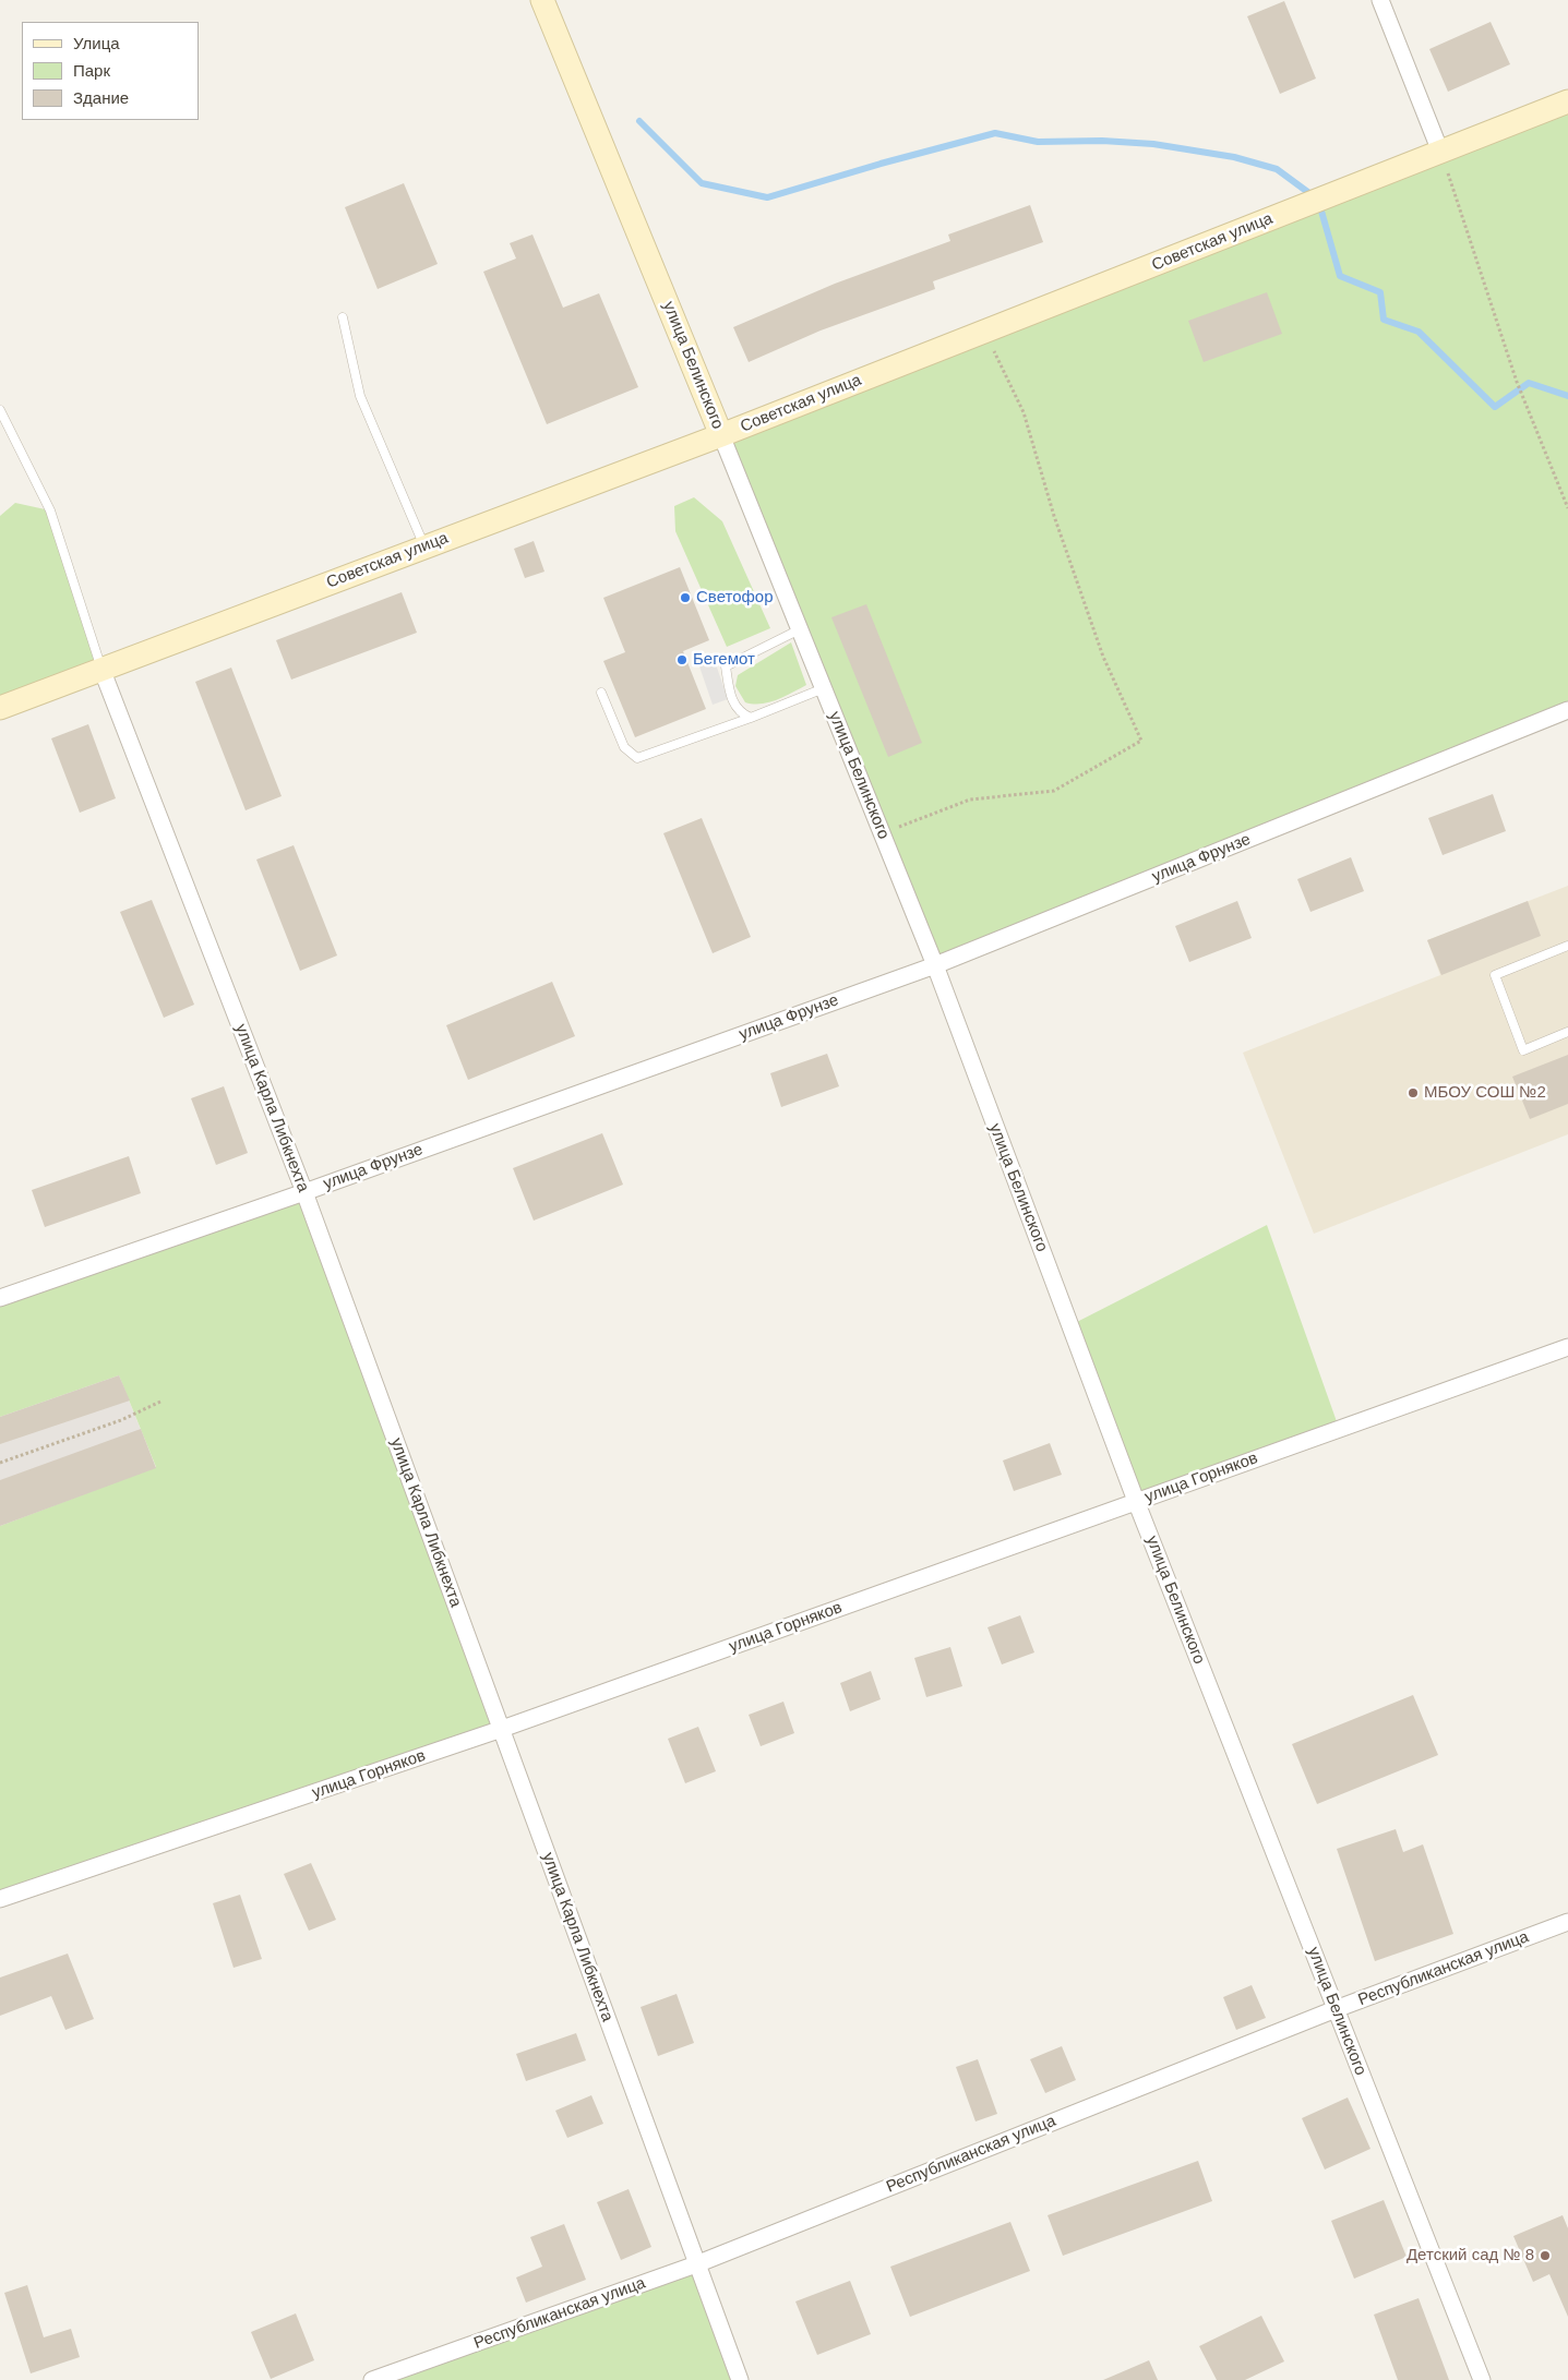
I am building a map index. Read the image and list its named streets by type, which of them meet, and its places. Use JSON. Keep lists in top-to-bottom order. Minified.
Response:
{"streets":{"street":["Советская улица","улица Белинского","улица Фрунзе","улица Карла Либкнехта","улица Горняков","Республиканская улица"]},"crossings":[["Советская улица","улица Белинского"],["Советская улица","улица Карла Либкнехта"],["улица Белинского","улица Фрунзе"],["улица Белинского","улица Горняков"],["улица Белинского","Республиканская улица"],["улица Фрунзе","улица Карла Либкнехта"],["улица Карла Либкнехта","улица Горняков"],["улица Карла Либкнехта","Республиканская улица"]],"places":["Светофор","Бегемот","МБОУ СОШ №2","Детский сад № 8"],"legend":["Улица","Парк","Здание"]}
